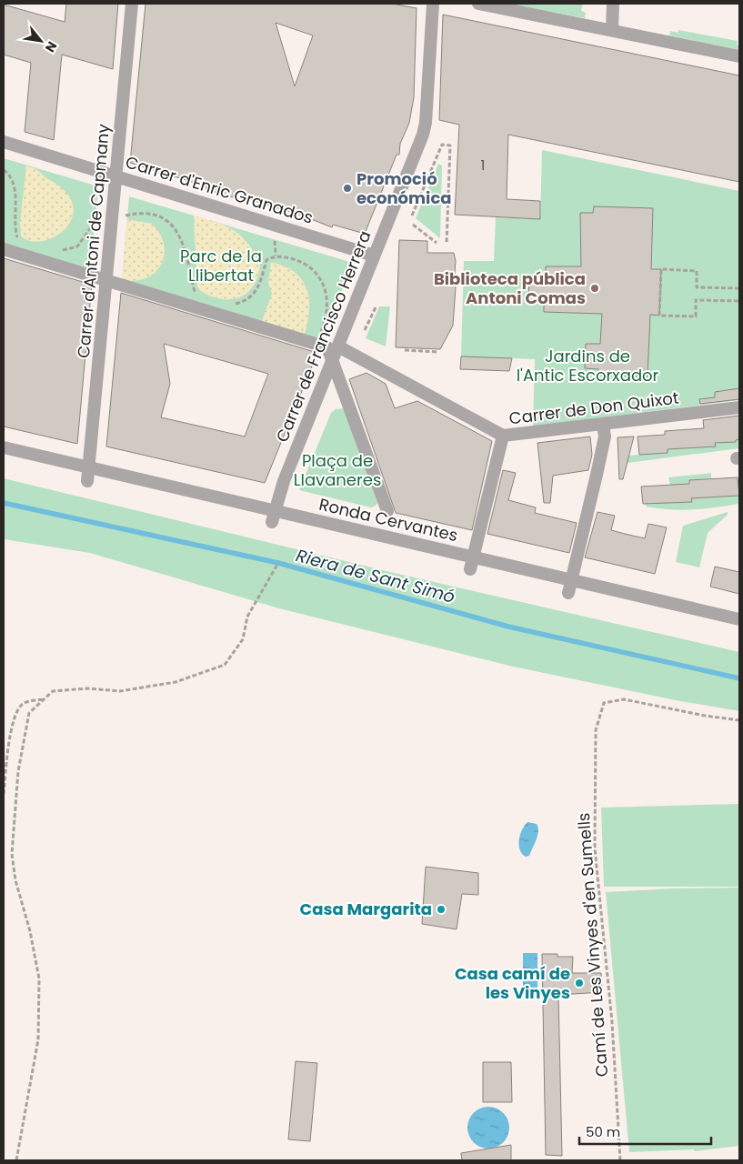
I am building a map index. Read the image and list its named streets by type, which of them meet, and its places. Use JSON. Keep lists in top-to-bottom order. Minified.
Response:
{"streets":{"street":["Carrer d'Enric Granados","Carrer d'Antoni de Capmany","Carrer de Francisco Herrera","Carrer de Don Quixot","Ronda Cervantes"],"path":["Camí de Les Vinyes d'en Sumells"]},"crossings":[["Carrer d'Enric Granados","Carrer d'Antoni de Capmany"],["Carrer d'Enric Granados","Carrer de Francisco Herrera"],["Carrer d'Antoni de Capmany","Ronda Cervantes"],["Carrer de Francisco Herrera","Carrer de Don Quixot"],["Carrer de Francisco Herrera","Ronda Cervantes"]],"water":["Riera de Sant Simó"],"parks":["Parc de la Llibertat","Jardins de l'Antic Escorxador","Plaça de Llavaneres"],"places":["Promoció económica","Biblioteca pública Antoni Comas","Casa Margarita","Casa camí de les Vinyes"],"house_numbers":["1"],"scale_bar":"50 m","north":"bottom right"}
